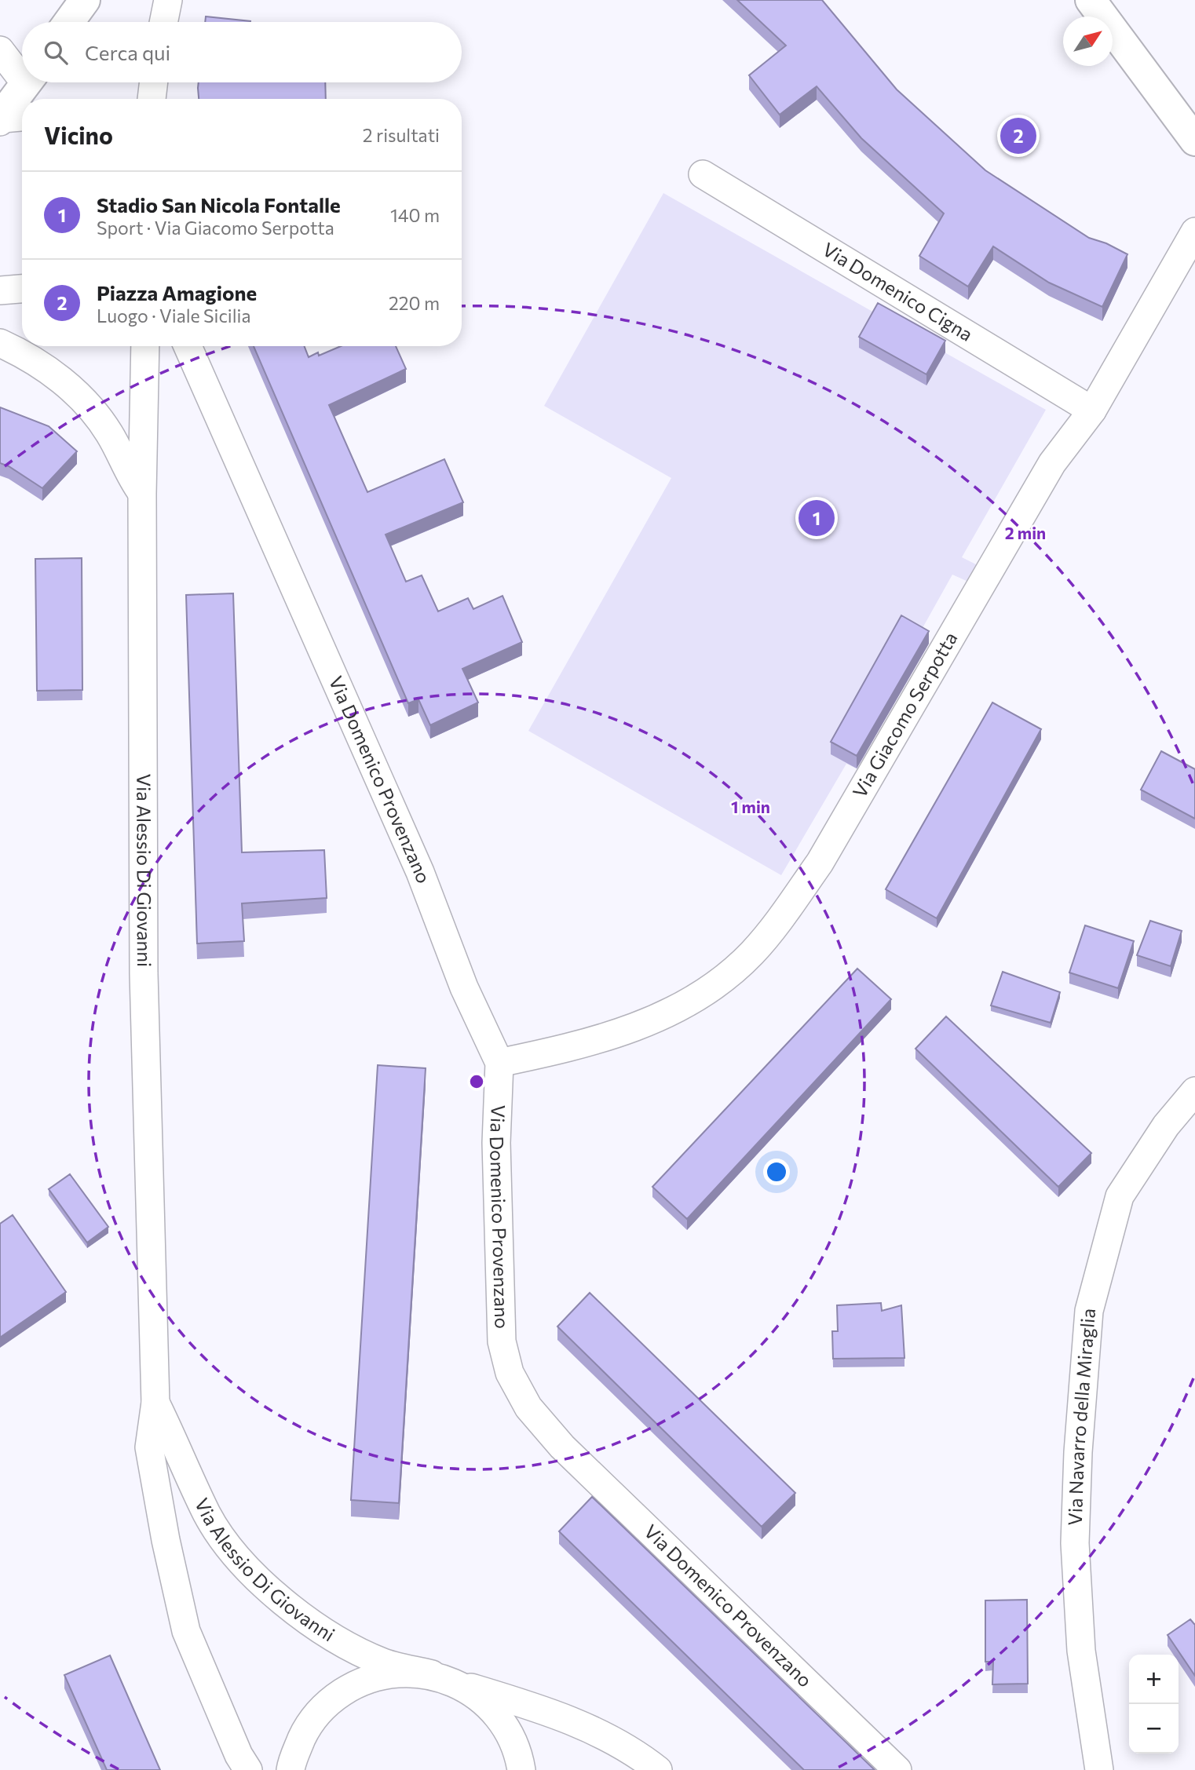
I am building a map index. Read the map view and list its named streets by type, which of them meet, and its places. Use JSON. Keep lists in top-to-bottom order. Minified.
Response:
{"streets":{"street":["Via Domenico Cigna","Via Giacomo Serpotta","Via Domenico Provenzano","Via Alessio Di Giovanni","Via Navarro della Miraglia"]},"crossings":[["Via Domenico Cigna","Via Giacomo Serpotta"],["Via Giacomo Serpotta","Via Domenico Provenzano"]],"north":"top right","page":{"search":"Cerca qui","heading":["Vicino","2 risultati"],"pins":["2","1"],"list":[{"mark":"1","name":"Stadio San Nicola Fontalle","note":"Sport · Via Giacomo Serpotta","value":"140 m"},{"mark":"2","name":"Piazza Amagione","note":"Luogo · Viale Sicilia","value":"220 m"}],"map_buttons":["+","−"]},"rings":["2 min","1 min"]}
